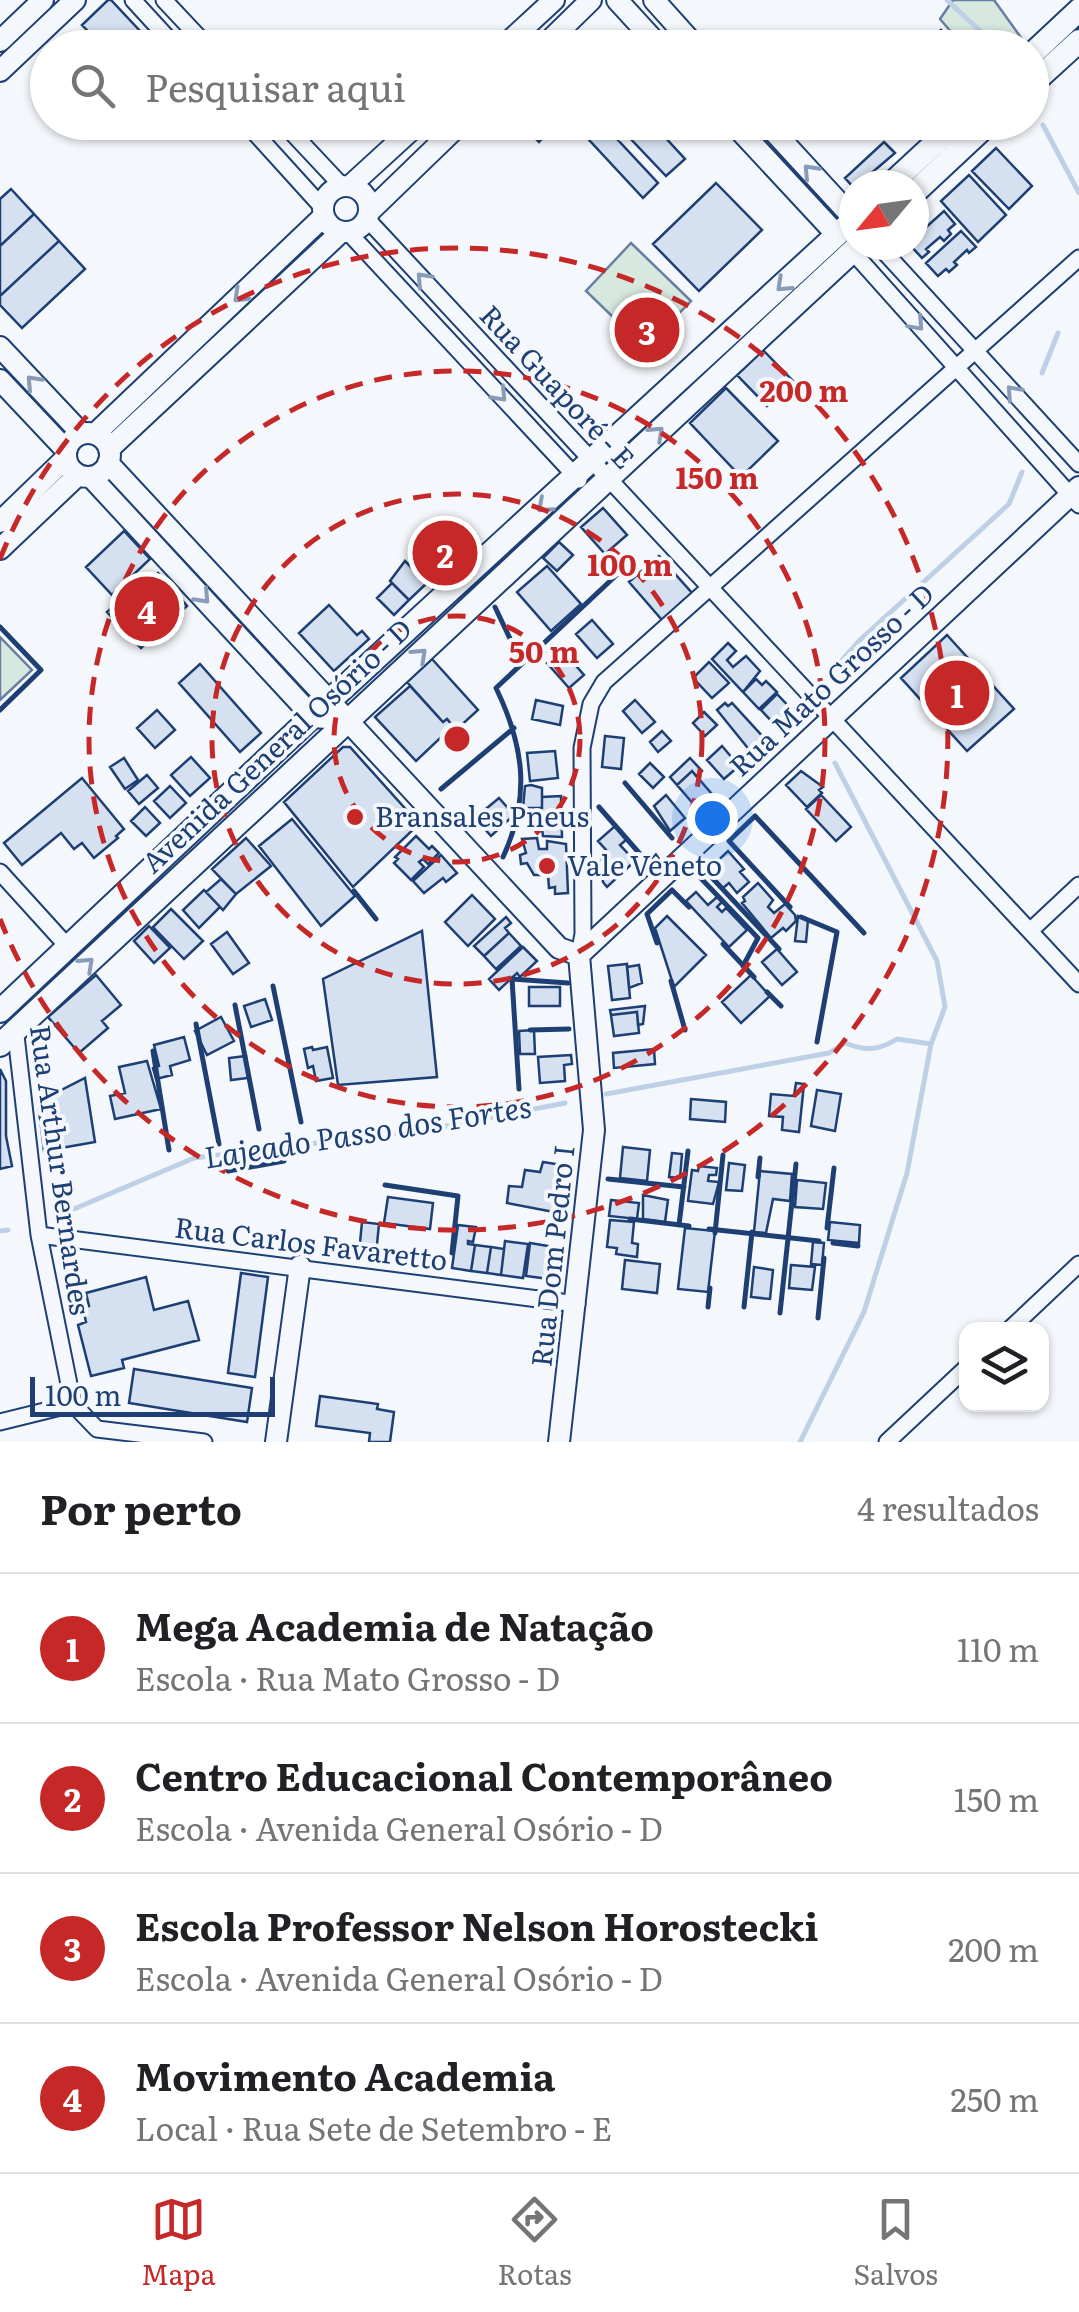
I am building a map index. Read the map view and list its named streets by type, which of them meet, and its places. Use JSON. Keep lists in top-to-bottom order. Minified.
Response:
{"streets":{"main road":["Avenida General Osório - D"],"street":["Rua Guaporé - E","Rua Mato Grosso - D","Rua Arthur Bernardes","Rua Carlos Favaretto","Rua Dom Pedro I"]},"crossings":[["Rua Guaporé - E","Rua Mato Grosso - D"],["Rua Guaporé - E","Avenida General Osório - D"],["Rua Mato Grosso - D","Rua Dom Pedro I"],["Avenida General Osório - D","Rua Arthur Bernardes"],["Rua Arthur Bernardes","Rua Carlos Favaretto"],["Rua Carlos Favaretto","Rua Dom Pedro I"]],"water":["Lajeado Passo dos Fortes"],"places":["Bransales Pneus","Vale Vêneto"],"scale_bar":"100 m","north":"bottom left","page":{"search":"Pesquisar aqui","pins":["3","2","4","1"],"scale":"100 m","heading":["Por perto","4 resultados"],"list":[{"mark":"1","name":"Mega Academia de Natação","note":"Escola · Rua Mato Grosso - D","value":"110 m"},{"mark":"2","name":"Centro Educacional Contemporâneo","note":"Escola · Avenida General Osório - D","value":"150 m"},{"mark":"3","name":"Escola Professor Nelson Horostecki","note":"Escola · Avenida General Osório - D","value":"200 m"},{"mark":"4","name":"Movimento Academia","note":"Local · Rua Sete de Setembro - E","value":"250 m"}],"nav":["Mapa","Rotas","Salvos"]},"rings":["200 m","150 m","100 m","50 m"]}
